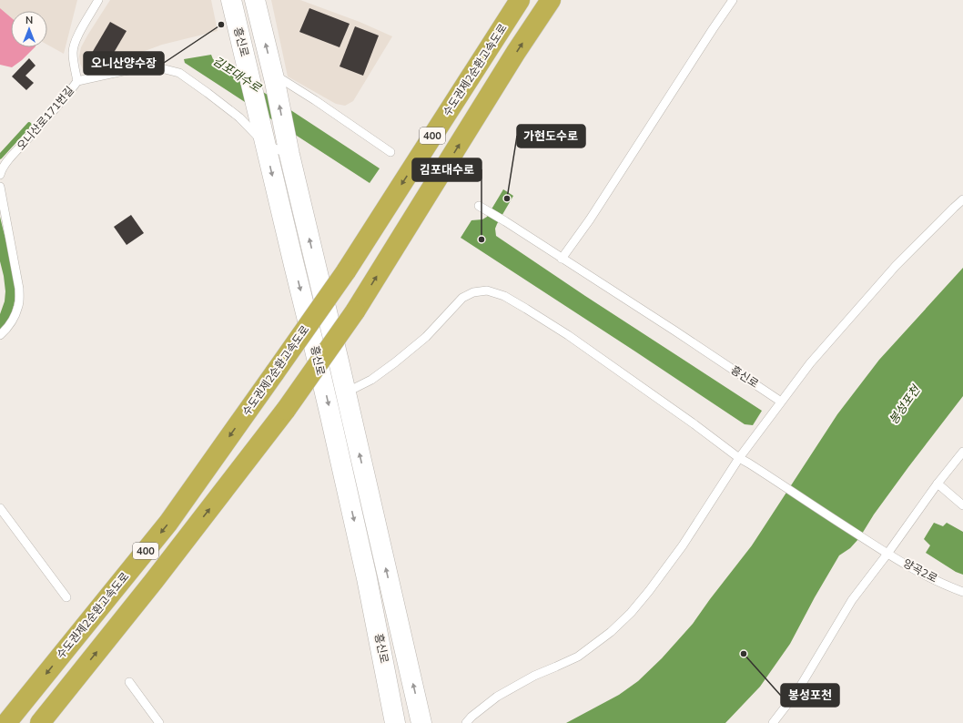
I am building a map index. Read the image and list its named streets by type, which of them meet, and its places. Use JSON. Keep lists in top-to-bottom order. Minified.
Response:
{"streets":{"highway":["수도권제2순환고속도로","400"],"main road":["흥신로"],"lane":["오니산로171번길","양곡2로"]},"crossings":[["흥신로","양곡2로"]],"water":["김포대수로","봉성포천"],"places":["오니산양수장","가현도수로","김포대수로","봉성포천"],"north":"top"}
